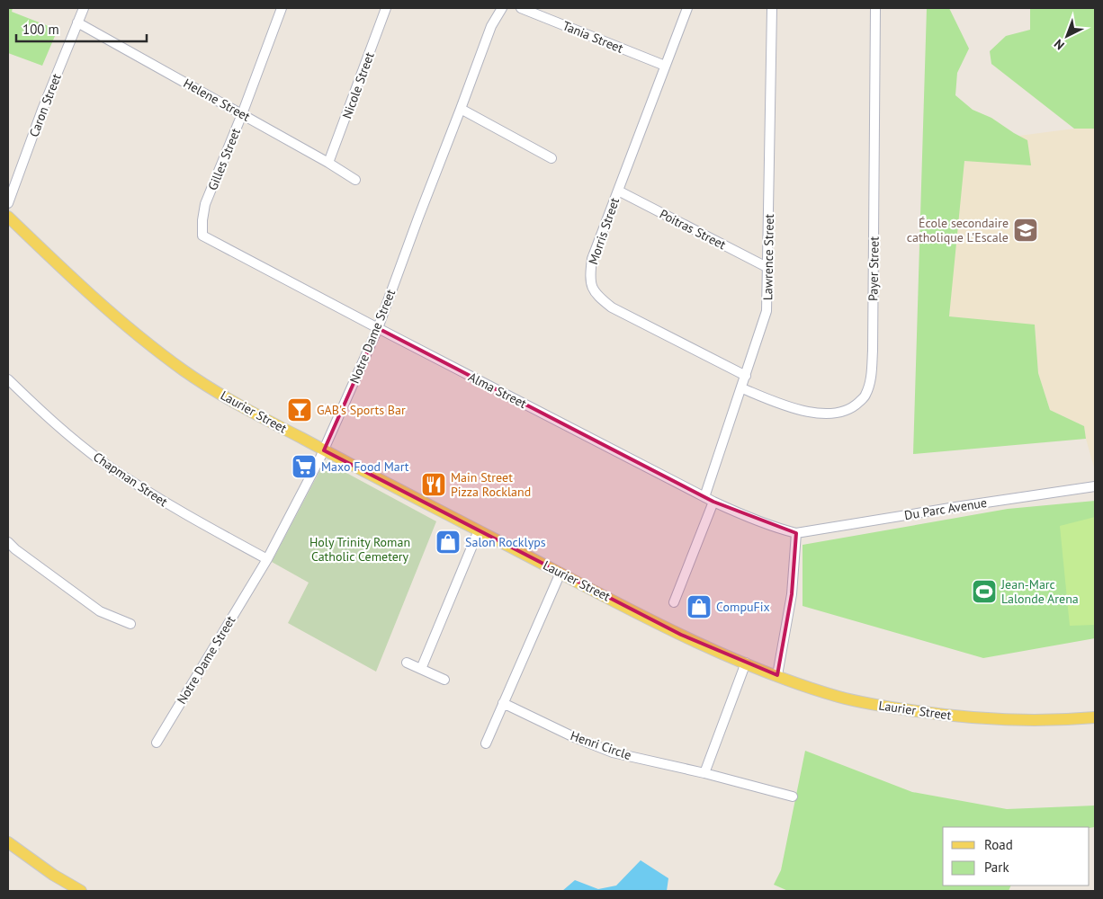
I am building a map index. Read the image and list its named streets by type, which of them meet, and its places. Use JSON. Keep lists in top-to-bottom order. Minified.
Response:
{"streets":{"main road":["Laurier Street"],"street":["Tania Street","Nicole Street","Helene Street","Caron Street","Gilles Street","Poitras Street","Morris Street","Lawrence Street","Payer Street","Notre Dame Street","Alma Street","Chapman Street","Du Parc Avenue","Henri Circle"]},"crossings":[["Tania Street","Morris Street"],["Nicole Street","Helene Street"],["Helene Street","Caron Street"],["Helene Street","Gilles Street"],["Gilles Street","Alma Street"],["Poitras Street","Morris Street"],["Poitras Street","Lawrence Street"],["Morris Street","Lawrence Street"],["Lawrence Street","Payer Street"],["Lawrence Street","Alma Street"],["Notre Dame Street","Alma Street"],["Notre Dame Street","Laurier Street"],["Notre Dame Street","Chapman Street"],["Alma Street","Du Parc Avenue"]],"parks":["Holy Trinity Roman Catholic Cemetery"],"places":{"school or university":["École secondaire catholique L'Escale"],"bar":["GAB's Sports Bar"],"supermarket":["Maxo Food Mart"],"restaurant":["Main Street Pizza Rockland"],"shop":["Salon Rocklyps","CompuFix"],"sports":["Jean-Marc Lalonde Arena"]},"legend":["Road","Park"],"scale_bar":"100 m","north":"bottom left"}
